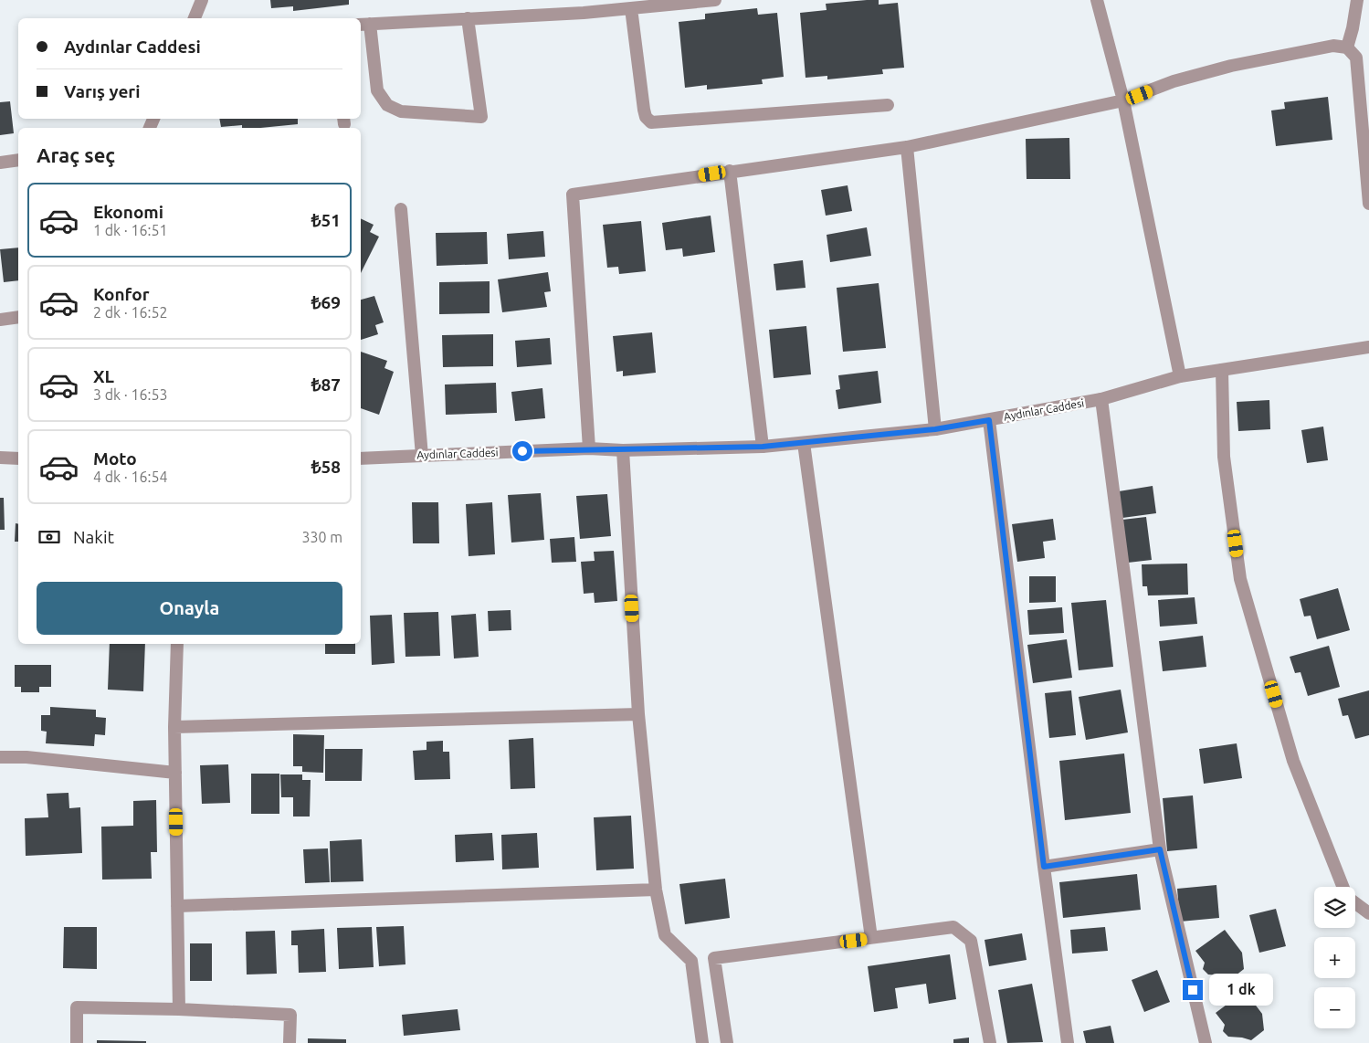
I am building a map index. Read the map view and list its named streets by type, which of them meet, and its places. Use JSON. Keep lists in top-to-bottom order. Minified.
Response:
{"streets":{"street":["Aydınlar Caddesi"]},"page":{"banner":["Aydınlar Caddesi","Varış yeri"],"heading":"Araç seç","list":[{"name":"Ekonomi","note":"1 dk · 16:51","value":"₺51"},{"name":"Konfor","note":"2 dk · 16:52","value":"₺69"},{"name":"XL","note":"3 dk · 16:53","value":"₺87"},{"name":"Moto","note":"4 dk · 16:54","value":"₺58"}],"pay":["Nakit","330 m"],"buttons":"Onayla","map_buttons":["+","−"],"bubble":"1 dk"}}
